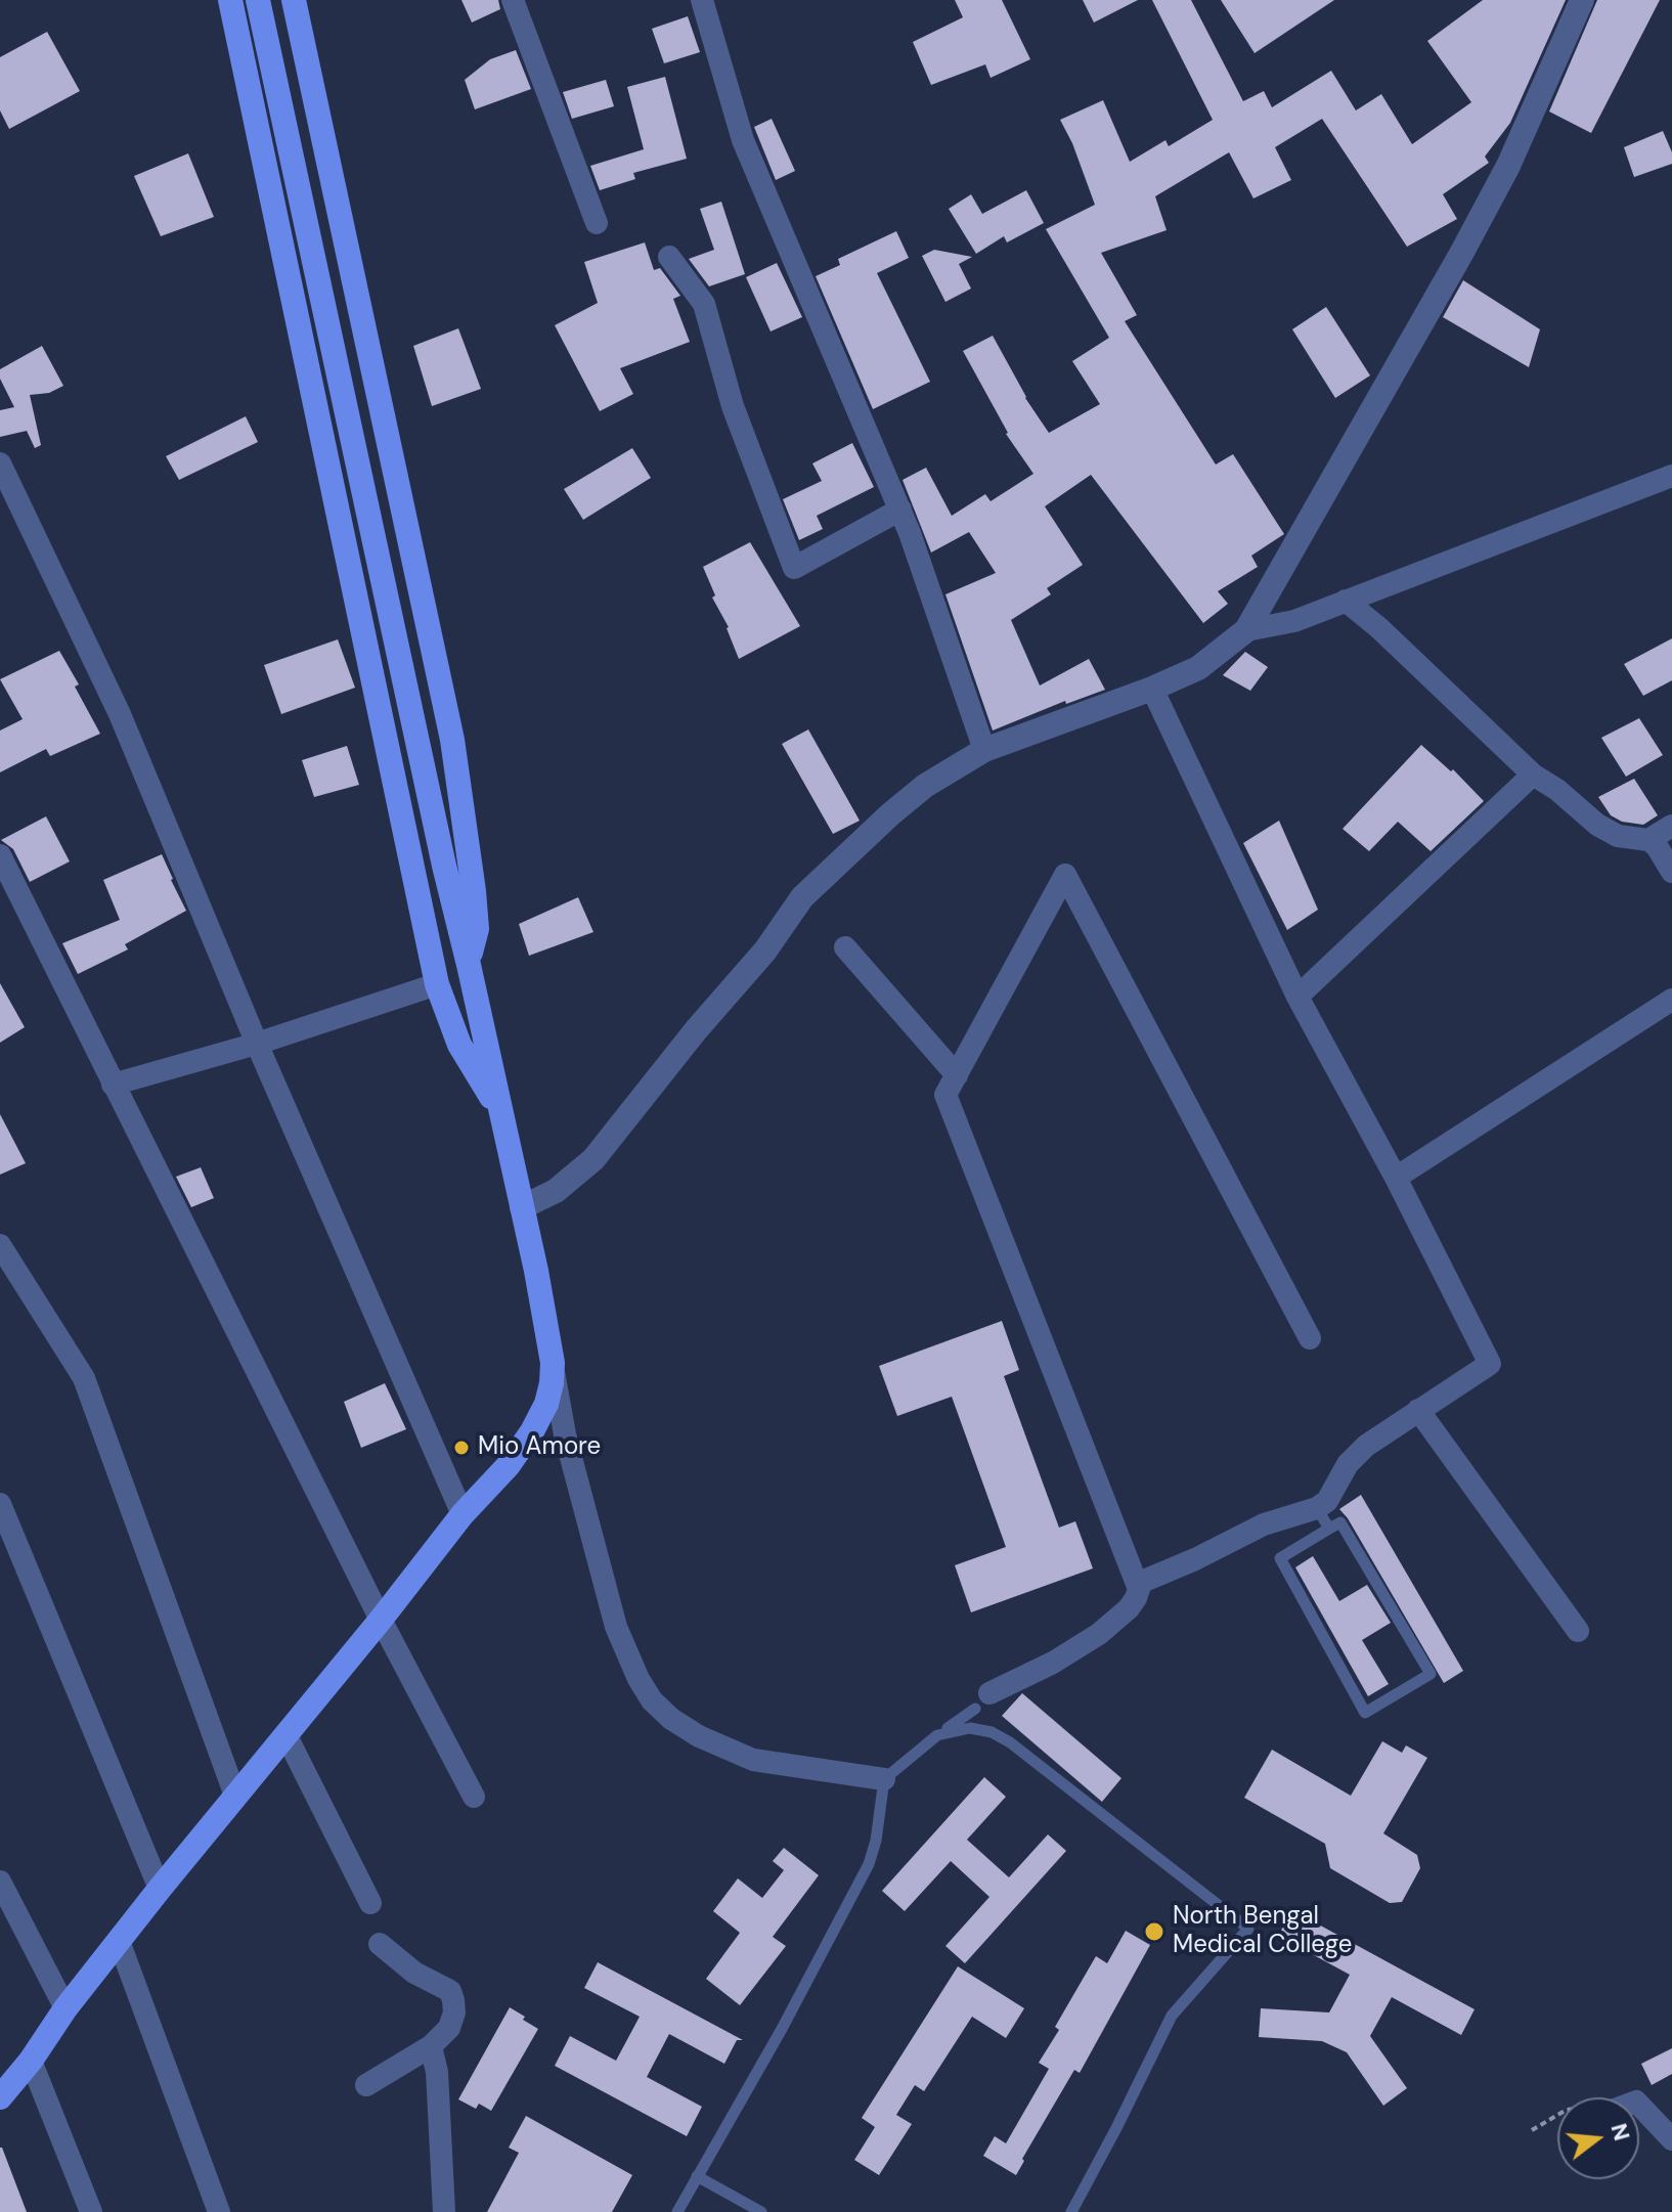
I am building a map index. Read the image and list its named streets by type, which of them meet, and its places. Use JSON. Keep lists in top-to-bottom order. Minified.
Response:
{"places":["Mio Amore","North Bengal Medical College"],"north":"right"}
